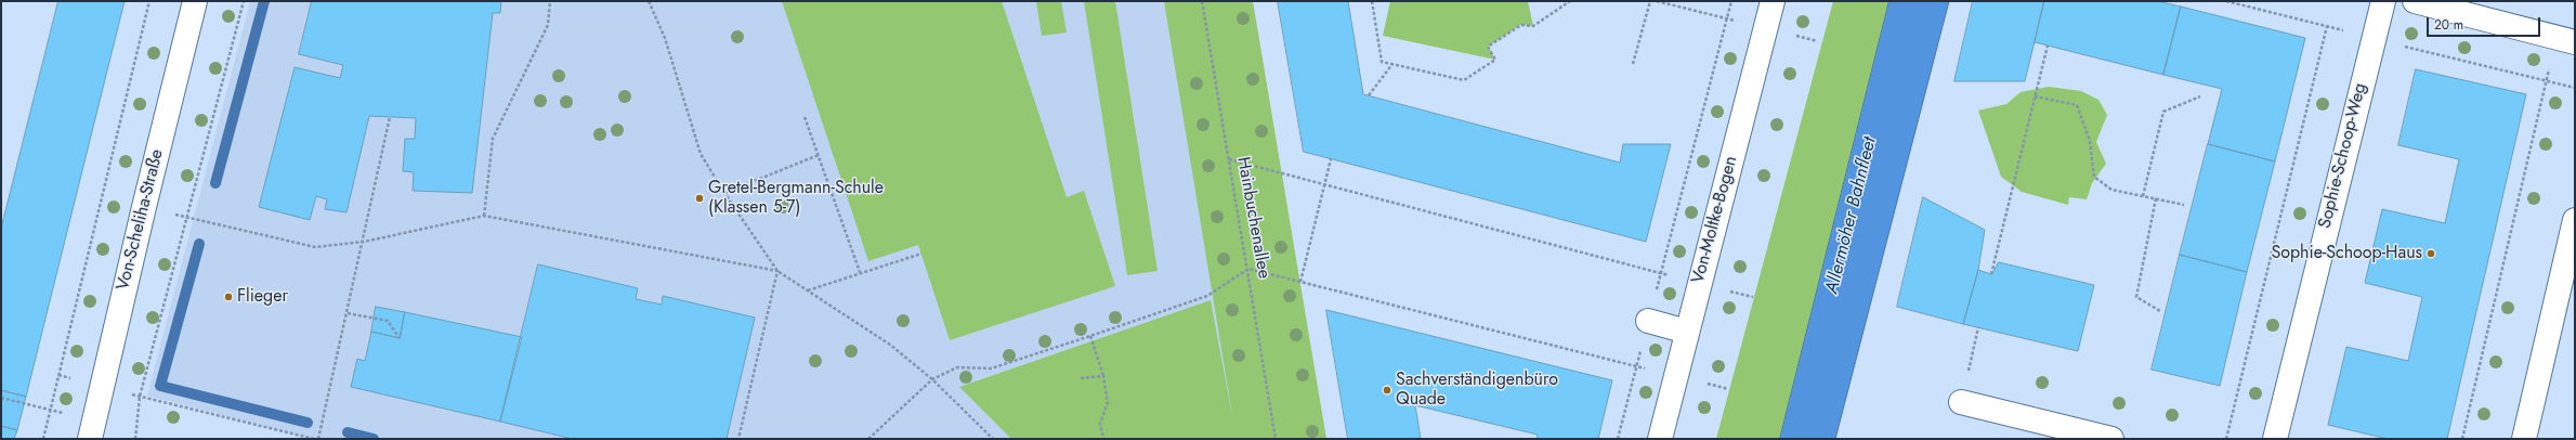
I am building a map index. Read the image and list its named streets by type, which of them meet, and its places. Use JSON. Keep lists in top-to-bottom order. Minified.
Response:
{"streets":{"street":["Sophie-Schoop-Weg","Von-Scheliha-Straße","Von-Moltke-Bogen"],"path":["Hainbuchenallee"]},"water":["Allermöher Bahnfleet"],"places":["Gretel-Bergmann-Schule (Klassen 5-7)","Sophie-Schoop-Haus","Flieger","Sachverständigenbüro Quade"],"scale_bar":"20 m"}
